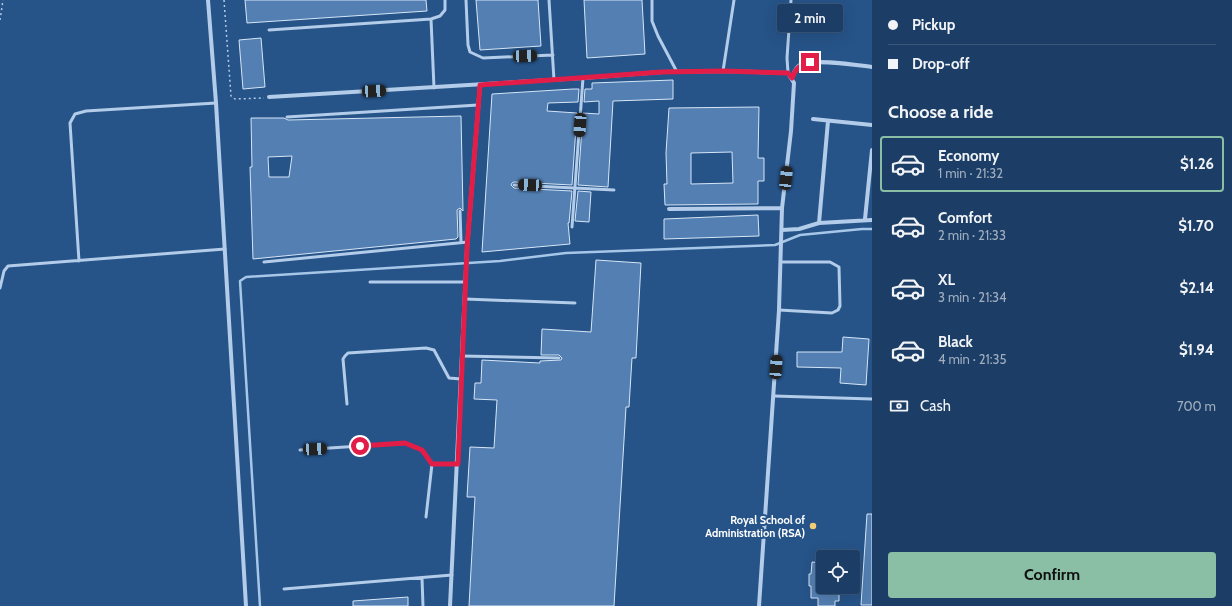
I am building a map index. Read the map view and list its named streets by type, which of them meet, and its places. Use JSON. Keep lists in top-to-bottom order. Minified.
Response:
{"places":["Royal School of Administration (RSA)"],"page":{"banner":["Pickup","Drop-off"],"bubble":"2 min","heading":"Choose a ride","list":[{"name":"Economy","note":"1 min · 21:32","value":"$1.26"},{"name":"Comfort","note":"2 min · 21:33","value":"$1.70"},{"name":"XL","note":"3 min · 21:34","value":"$2.14"},{"name":"Black","note":"4 min · 21:35","value":"$1.94"}],"pay":["Cash","700 m"],"buttons":"Confirm"}}
